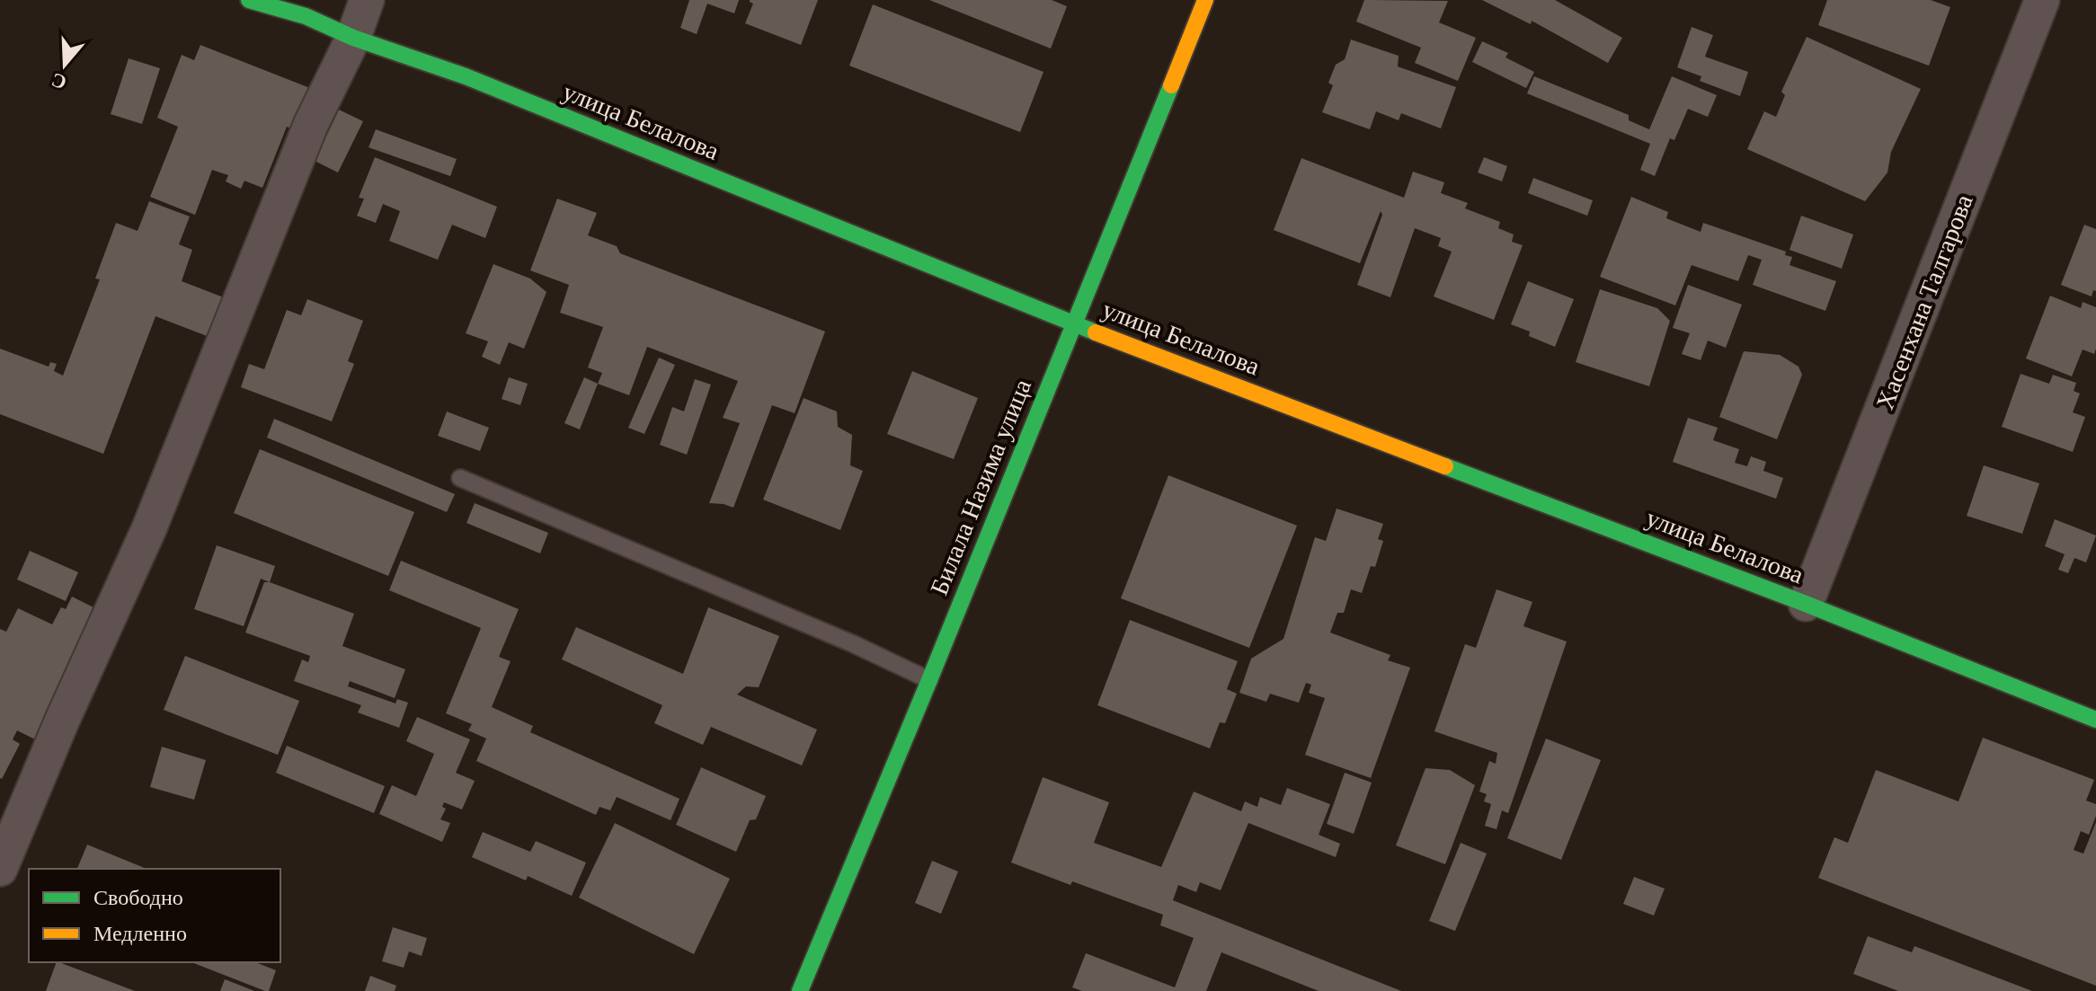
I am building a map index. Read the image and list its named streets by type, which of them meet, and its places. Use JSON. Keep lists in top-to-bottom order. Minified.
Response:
{"streets":{"street":["улица Белалова","Хасенхана Талгарова","Билала Назима улица"]},"crossings":[["улица Белалова","Хасенхана Талгарова"],["улица Белалова","Билала Назима улица"]],"legend":["Свободно","Медленно"],"north":"bottom"}
